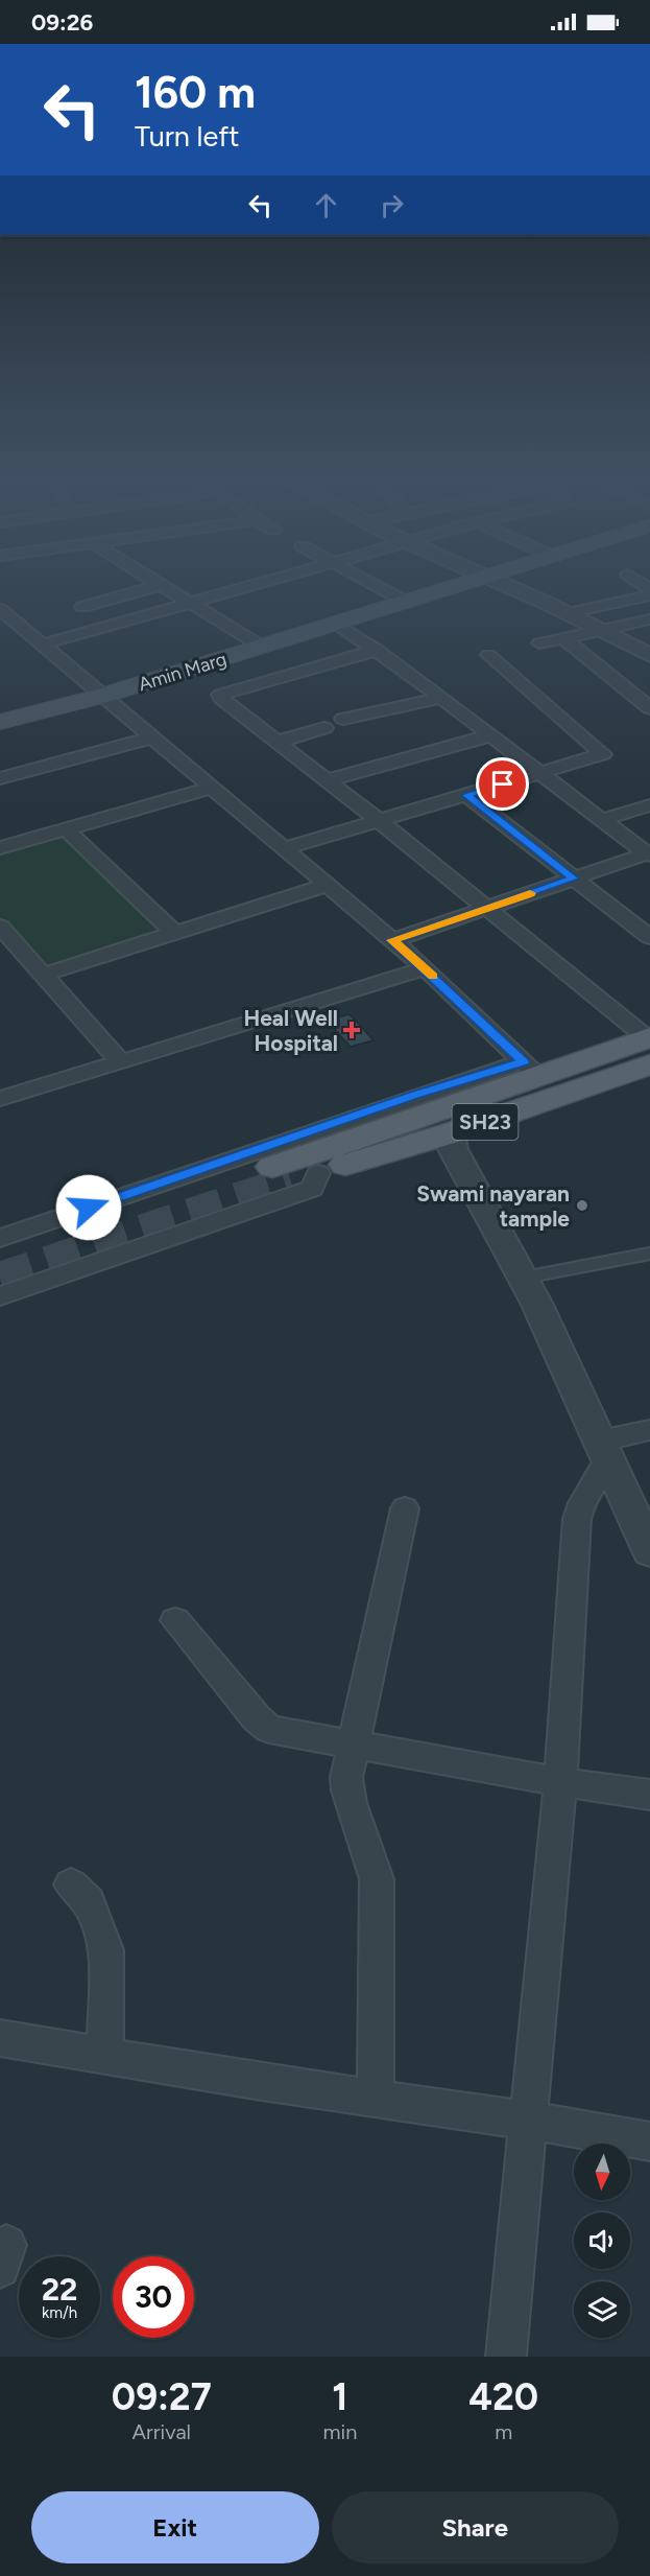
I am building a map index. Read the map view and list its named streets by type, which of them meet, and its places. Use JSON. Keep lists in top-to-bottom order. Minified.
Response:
{"streets":{"main road":["Amin Marg","SH23"]},"places":{"health":["Heal Well Hospital"],"other":["Swami nayaran tample"]},"north":"bottom","page":{"status":"09:26","turn":["160 m","Turn left"],"speed":"22 km/h","limit":"30","eta":["09:27","Arrival","1","min","420","m"],"buttons":["Exit","Share"]}}
